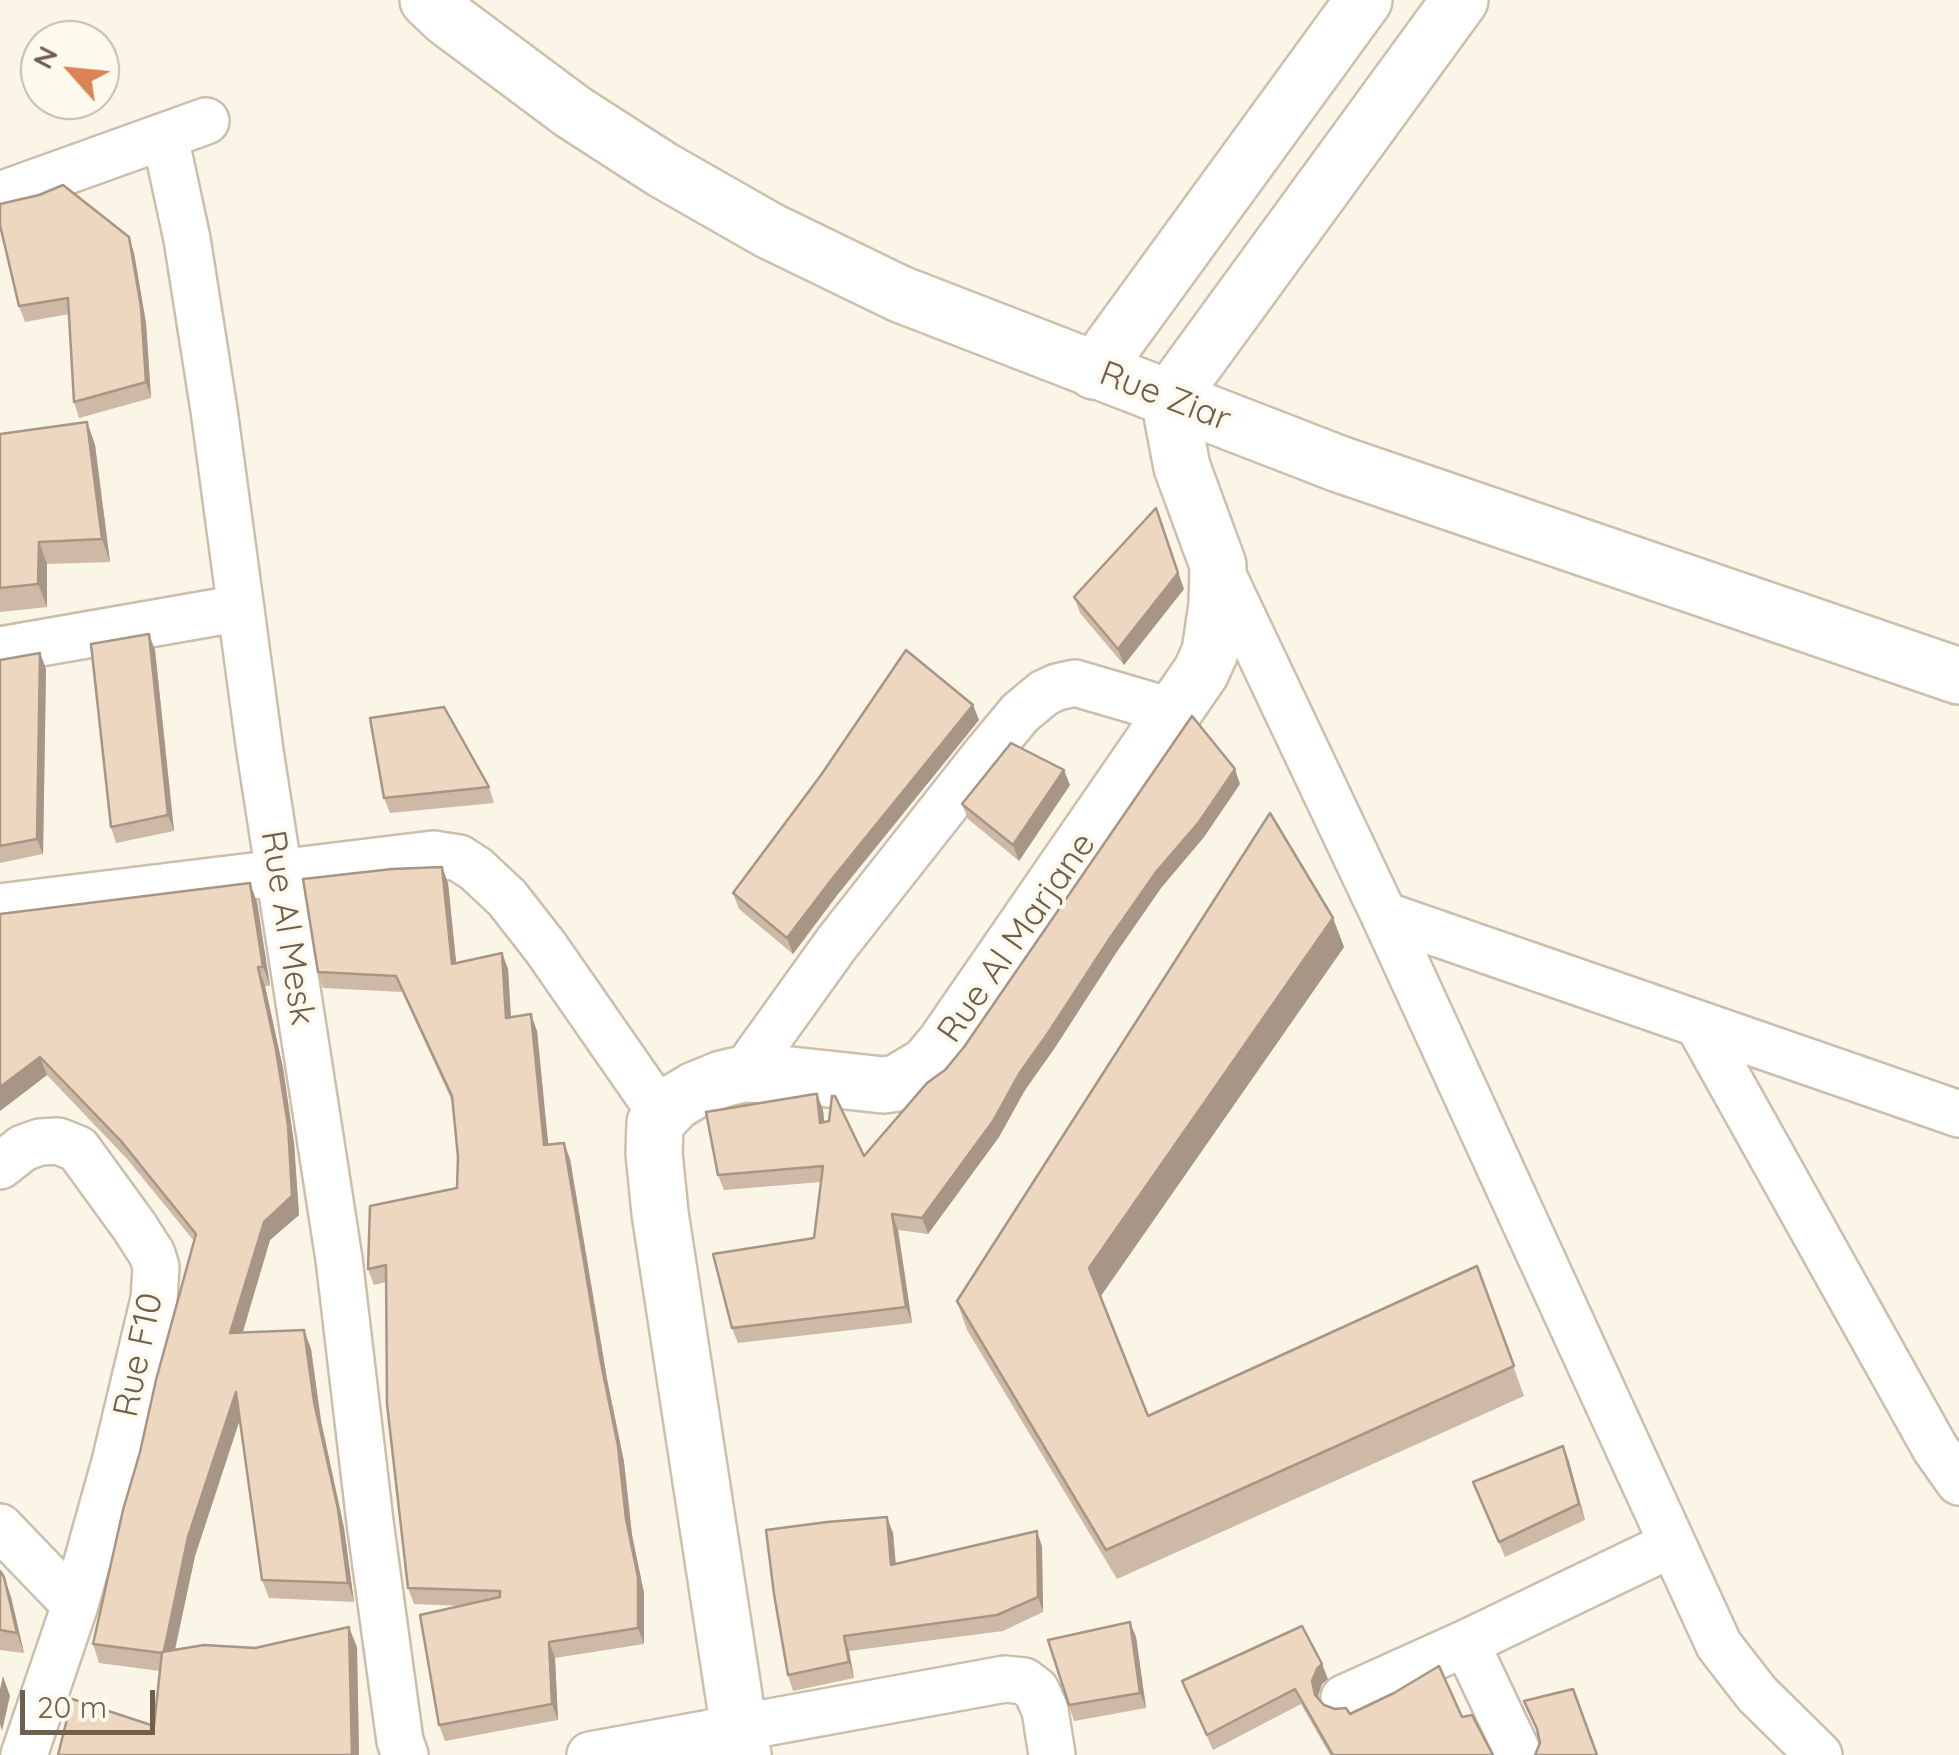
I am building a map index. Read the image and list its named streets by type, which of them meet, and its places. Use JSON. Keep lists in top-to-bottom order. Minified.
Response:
{"streets":{"main road":["Rue Ziar","Rue Al Marjane"],"street":["Rue Al Mesk","Rue F10"]},"crossings":[["Rue Ziar","Rue Al Marjane"]],"scale_bar":"20 m","north":"top left"}
